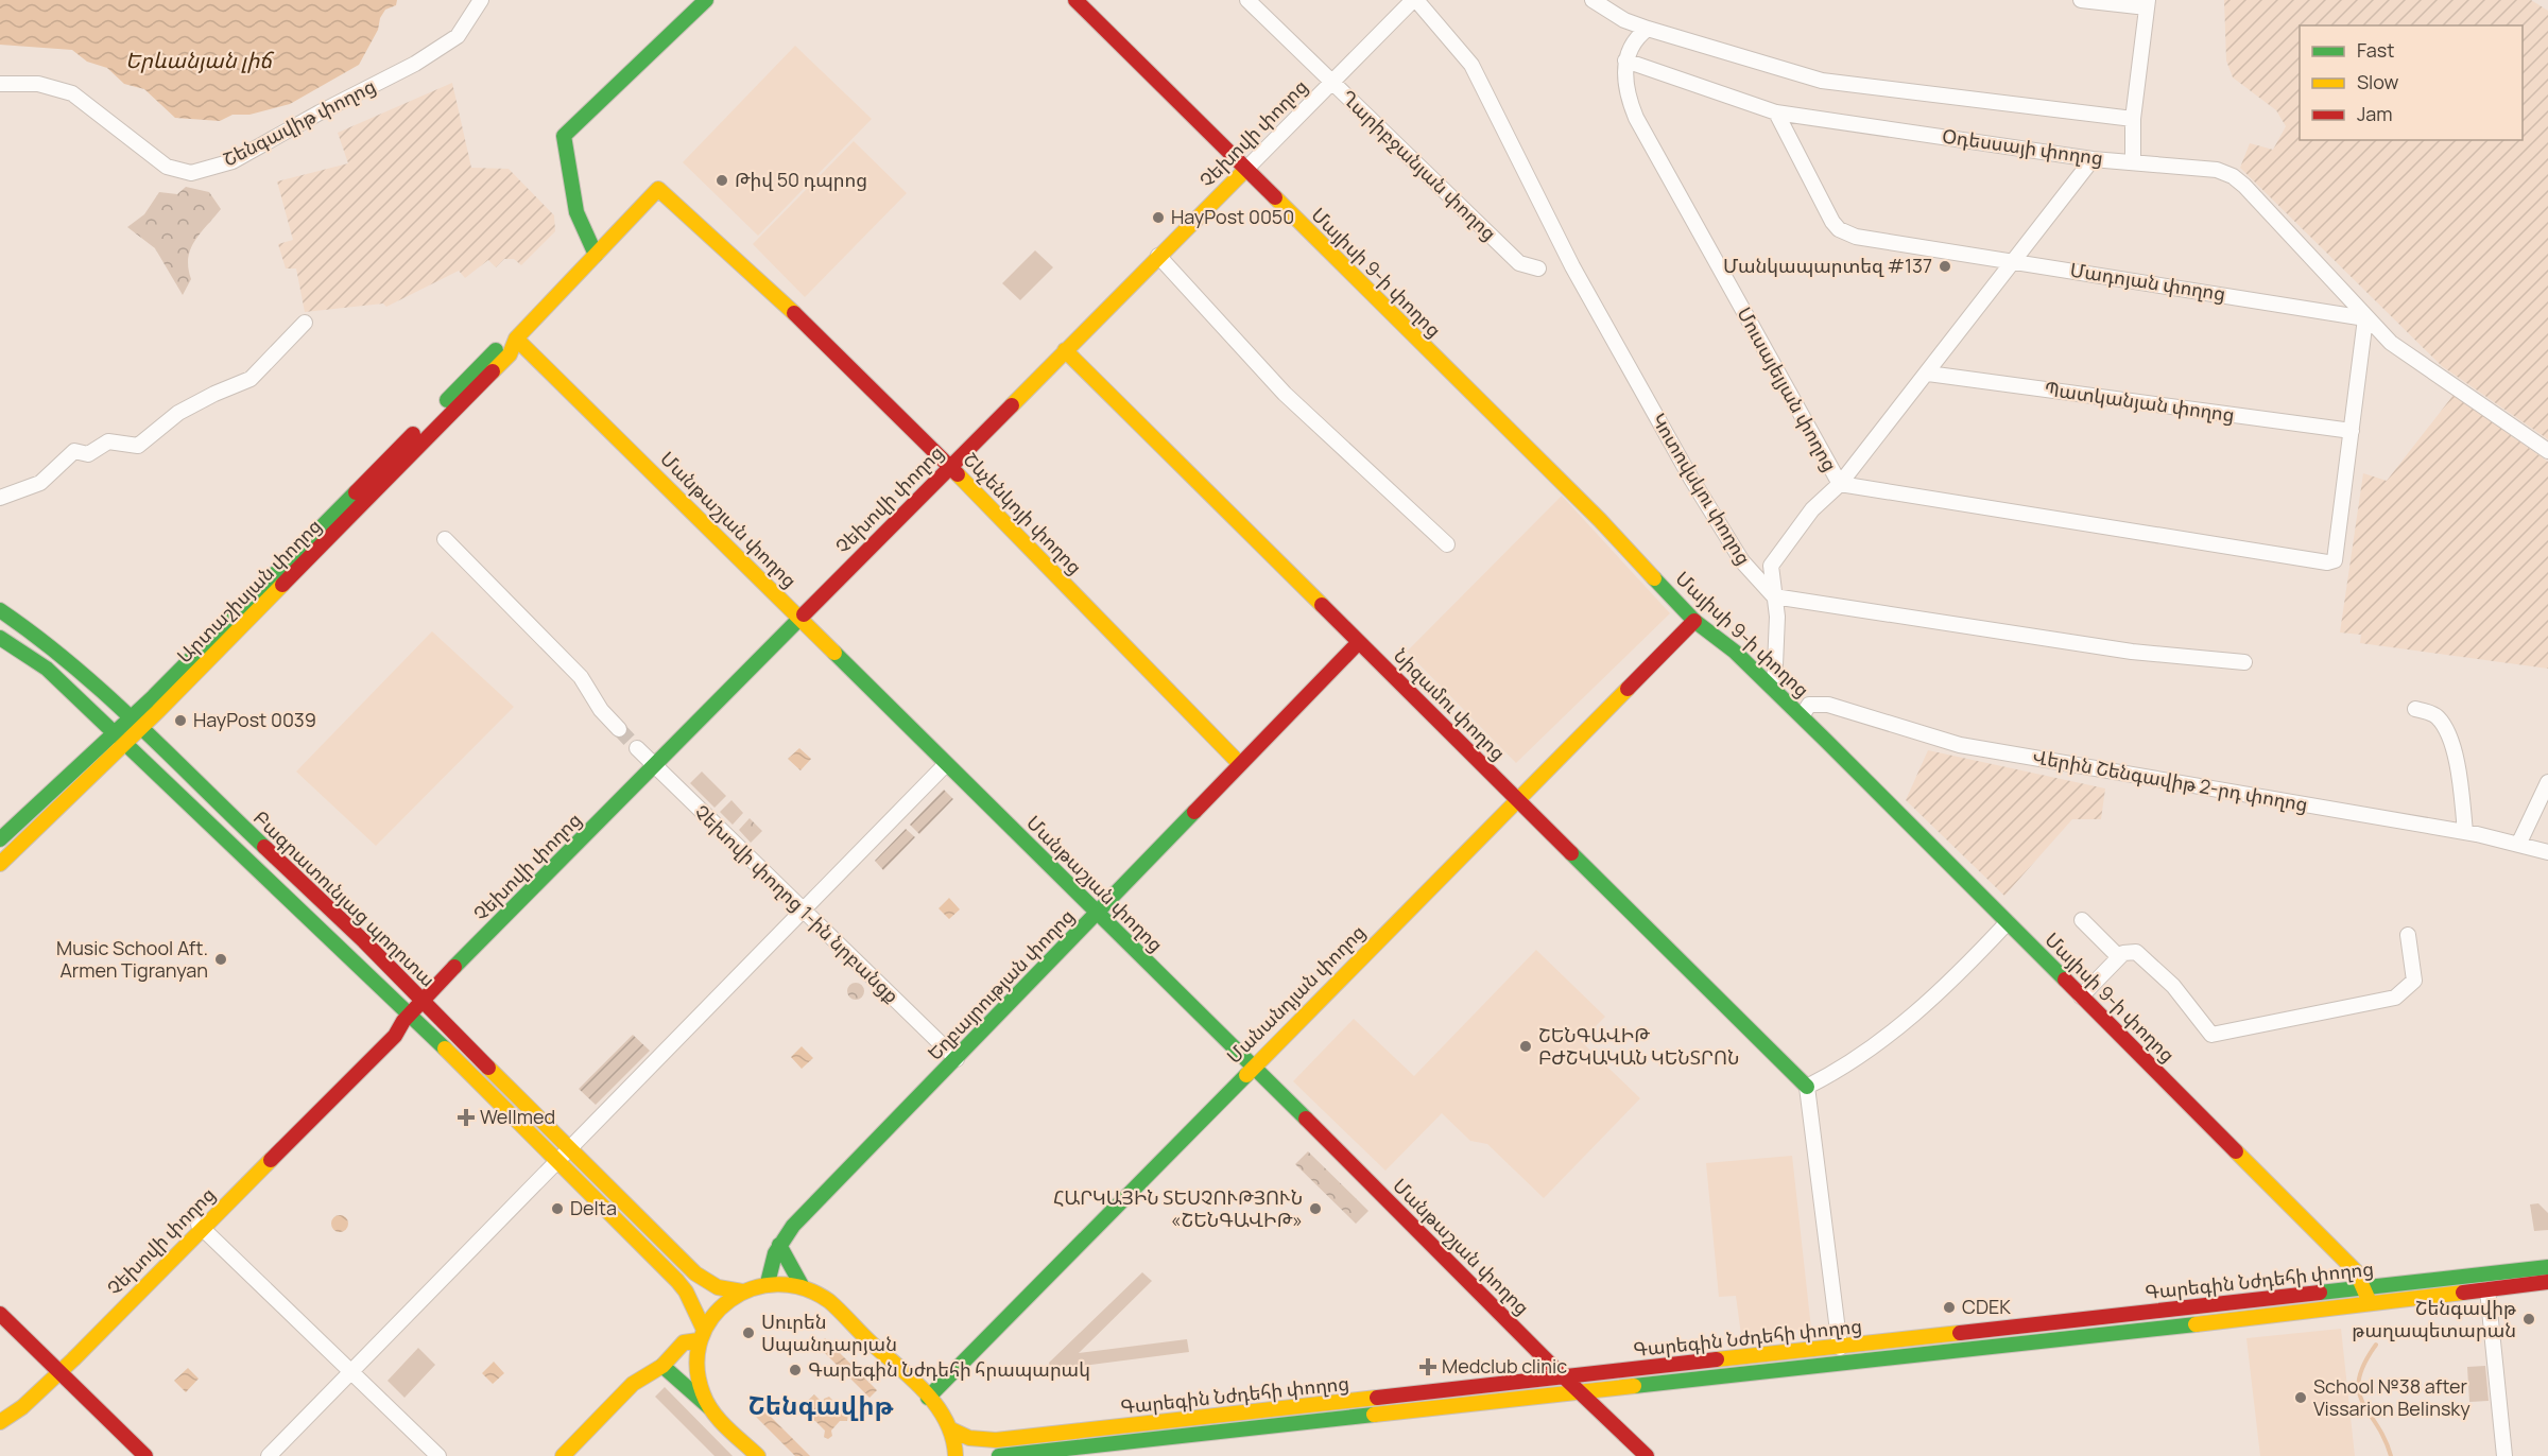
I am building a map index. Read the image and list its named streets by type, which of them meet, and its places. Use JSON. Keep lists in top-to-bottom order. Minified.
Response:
{"streets":{"street":["Շենգավիթ փողոց","Չեխովի փողոց","Օդեսսայի փողոց","Ղարիբջանյան փողոց","Մայիսի 9-ի փողոց","Մադոյան փողոց","Մուսայելյան փողոց","Պատկանյան փողոց","Կոտովսկու փողոց","Շևչենկոյի փողոց","Մանթաշյան փողոց","Արտաշիսյան փողոց","Նիզամու փողոց","Վերին Շենգավիթ 2-րդ փողոց","Բագրատունյաց պողոտա","Չեխովի փողոց 1-ին նրբանցք","Եղբայրության փողոց","Մանանդյան փողոց","Գարեգին Նժդեհի փողոց"]},"crossings":[["Չեխովի փողոց","Ղարիբջանյան փողոց"],["Չեխովի փողոց","Մայիսի 9-ի փողոց"],["Չեխովի փողոց","Կոտովսկու փողոց"],["Չեխովի փողոց","Շևչենկոյի փողոց"],["Չեխովի փողոց","Մանթաշյան փողոց"],["Չեխովի փողոց","Նիզամու փողոց"],["Չեխովի փողոց","Բագրատունյաց պողոտա"],["Չեխովի փողոց","Չեխովի փողոց 1-ին նրբանցք"],["Օդեսսայի փողոց","Մադոյան փողոց"],["Օդեսսայի փողոց","Մուսայելյան փողոց"],["Մայիսի 9-ի փողոց","Վերին Շենգավիթ 2-րդ փողոց"],["Մայիսի 9-ի փողոց","Մանանդյան փողոց"],["Մայիսի 9-ի փողոց","Գարեգին Նժդեհի փողոց"],["Մուսայելյան փողոց","Պատկանյան փողոց"],["Շևչենկոյի փողոց","Արտաշիսյան փողոց"],["Շևչենկոյի փողոց","Եղբայրության փողոց"],["Մանթաշյան փողոց","Արտաշիսյան փողոց"],["Մանթաշյան փողոց","Եղբայրության փողոց"],["Մանթաշյան փողոց","Մանանդյան փողոց"],["Մանթաշյան փողոց","Գարեգին Նժդեհի փողոց"],["Արտաշիսյան փողոց","Բագրատունյաց պողոտա"],["Նիզամու փողոց","Եղբայրության փողոց"],["Նիզամու փողոց","Մանանդյան փողոց"],["Չեխովի փողոց 1-ին նրբանցք","Եղբայրության փողոց"]],"districts":["Շենգավիթ"],"water":["Երևանյան լիճ"],"places":{"other":["Թիվ 50 դպրոց","HayPost 0050","Մանկապարտեզ #137","HayPost 0039","Music School Aft. Armen Tigranyan","ՇԵՆԳԱՎԻԹ ԲԺՇԿԱԿԱՆ ԿԵՆՏՐՈՆ","Delta","ՀԱՐԿԱՅԻՆ ՏԵՍՉՈՒԹՅՈՒՆ «ՇԵՆԳԱՎԻԹ»","CDEK","Շենգավիթ թաղապետարան","Սուրեն Սպանդարյան","Գարեգին Նժդեհի հրապարակ","School №38 after Vissarion Belinsky"],"health":["Wellmed","Medclub clinic"]},"legend":["Fast","Slow","Jam"]}
